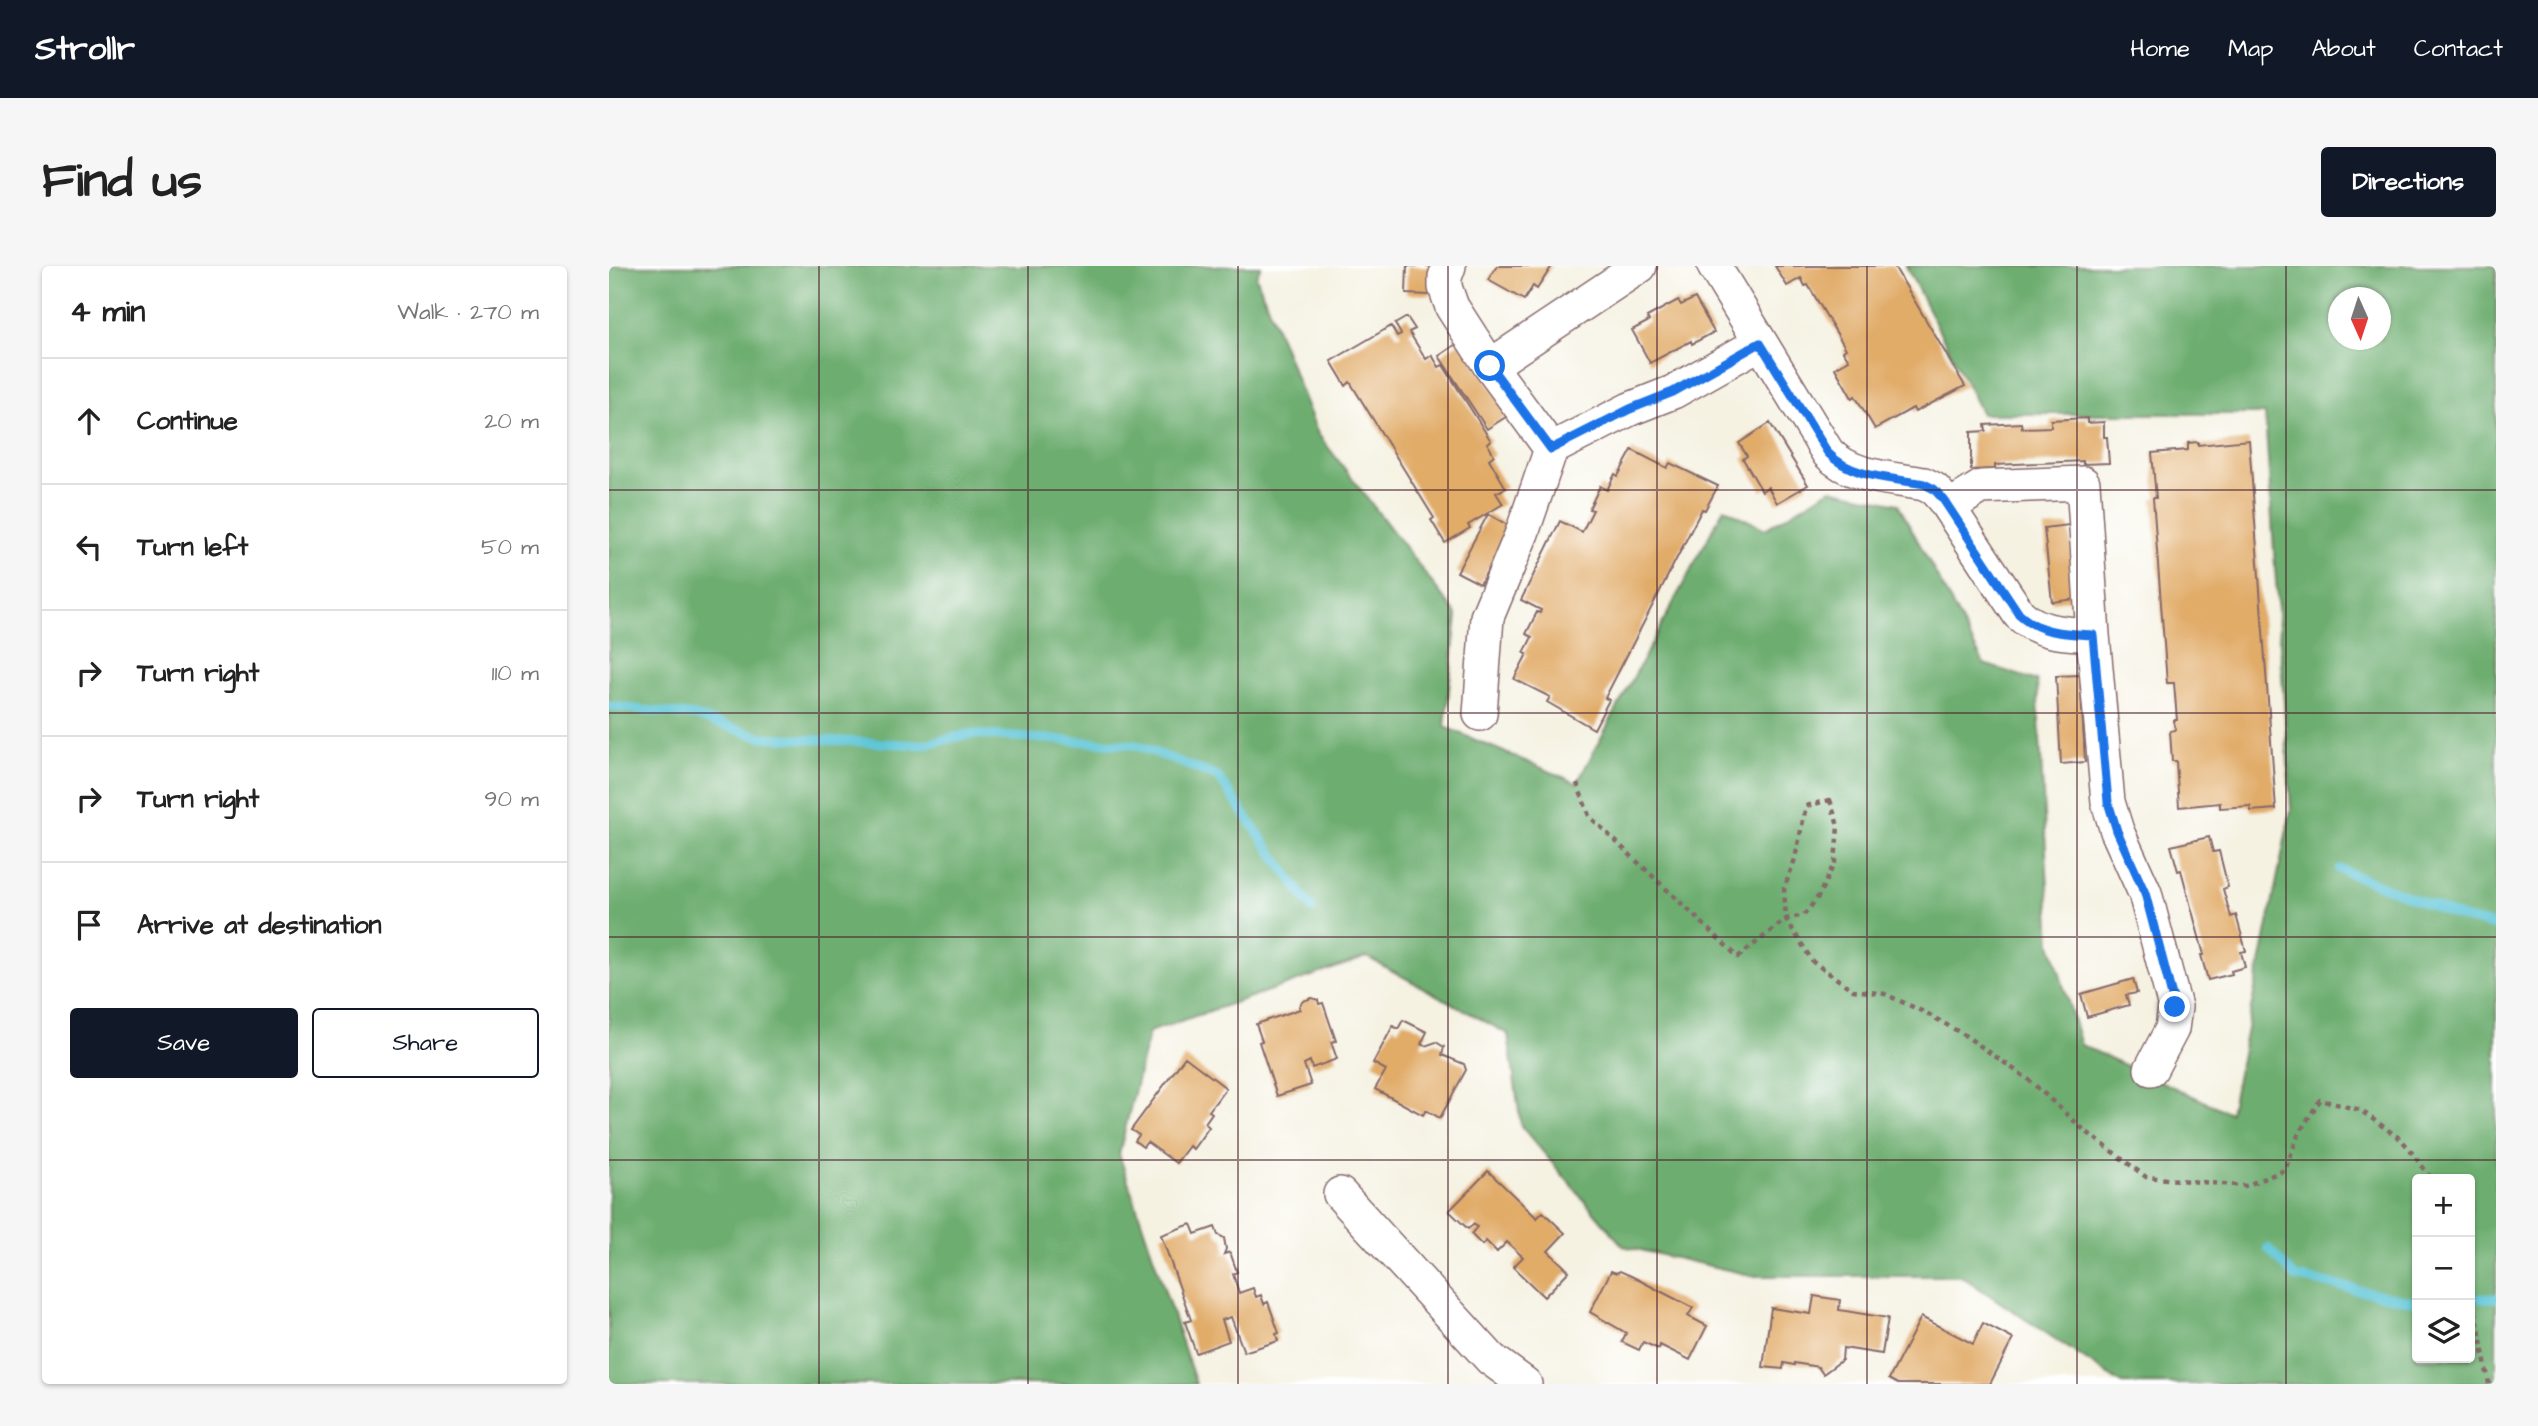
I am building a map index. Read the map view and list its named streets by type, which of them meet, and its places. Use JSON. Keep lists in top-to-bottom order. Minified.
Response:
{"north":"bottom","page":{"header":"Strollr","nav":["Home","Map","About","Contact"],"buttons":["Directions",["Save","Share"]],"title":"Find us","heading":["4 min","Walk · 270 m"],"list":[["Continue","20 m"],["Turn left","50 m"],["Turn right","110 m"],["Turn right","90 m"],"Arrive at destination"],"map_buttons":["+","−"]}}
